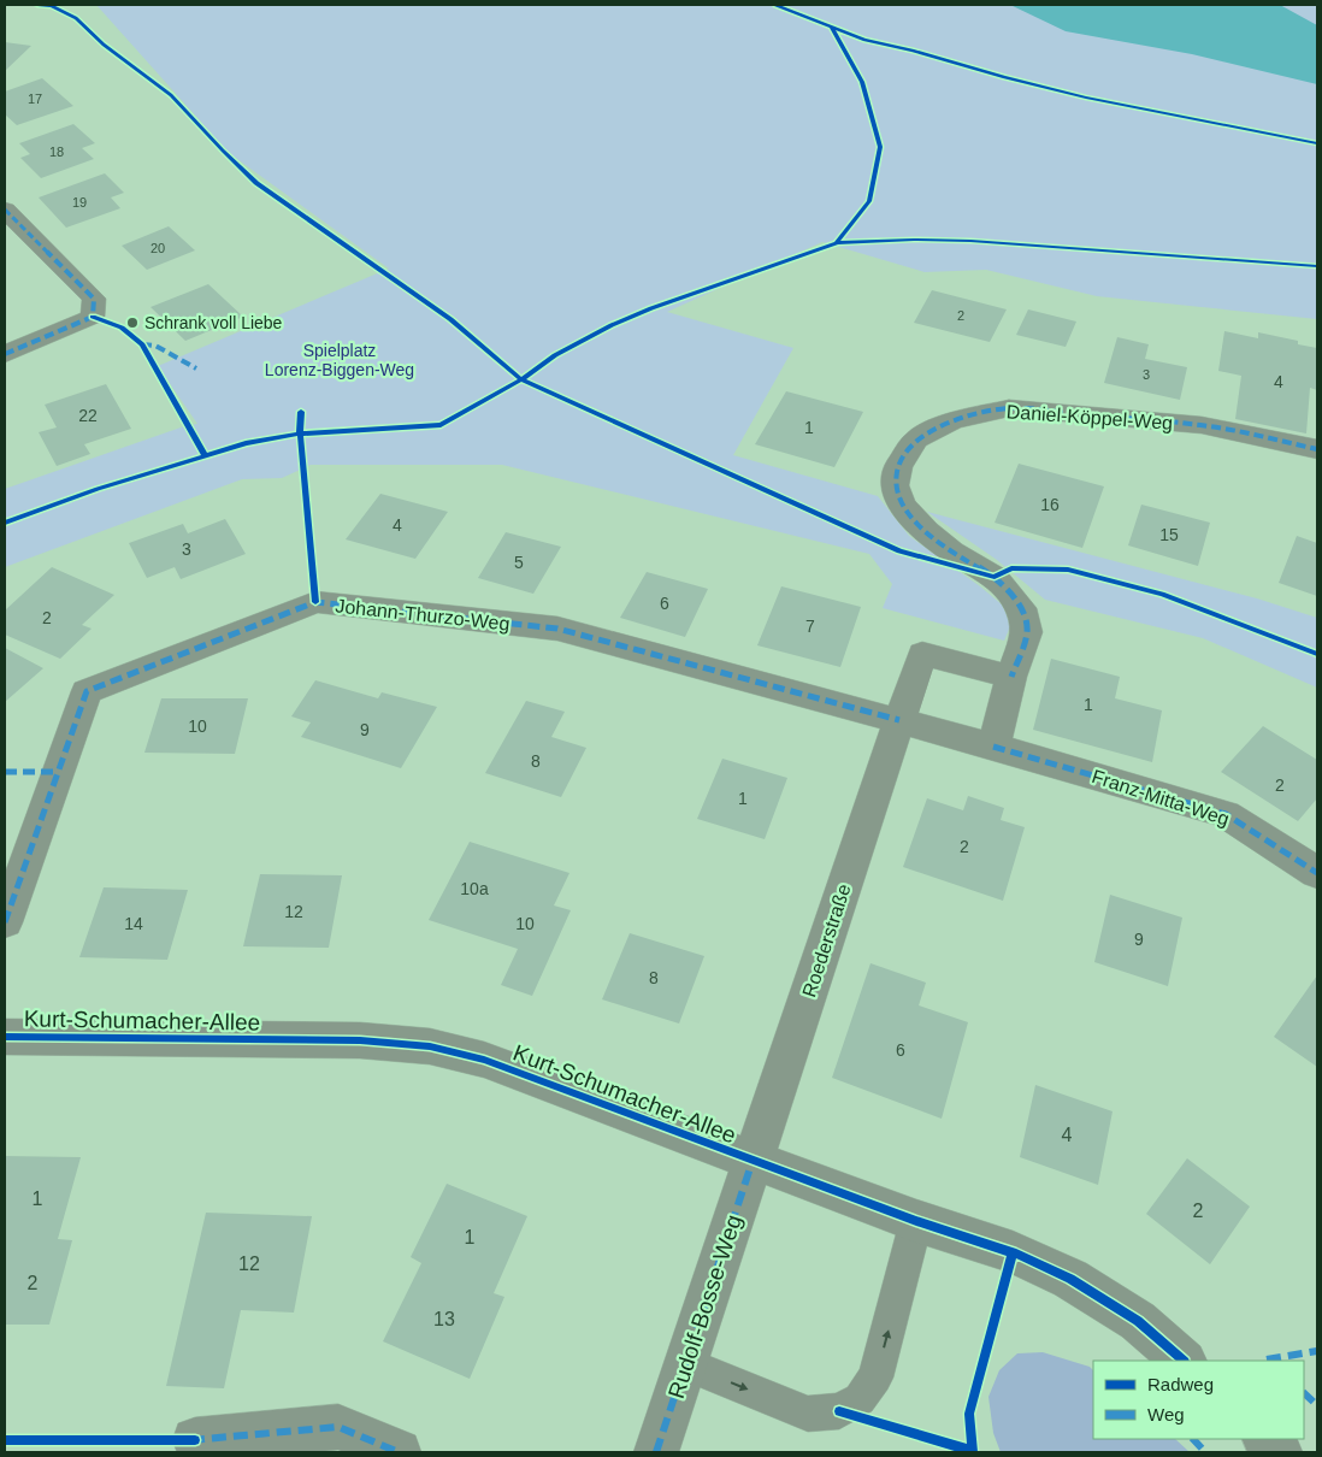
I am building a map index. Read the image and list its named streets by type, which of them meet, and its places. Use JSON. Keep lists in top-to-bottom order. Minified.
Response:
{"streets":{"street":["Daniel-Köppel-Weg","Johann-Thurzo-Weg","Franz-Mitta-Weg","Roederstraße","Kurt-Schumacher-Allee","Rudolf-Bosse-Weg"]},"crossings":[["Daniel-Köppel-Weg","Roederstraße"],["Johann-Thurzo-Weg","Roederstraße"],["Roederstraße","Kurt-Schumacher-Allee"],["Roederstraße","Rudolf-Bosse-Weg"],["Kurt-Schumacher-Allee","Rudolf-Bosse-Weg"]],"parks":["Spielplatz Lorenz-Biggen-Weg"],"places":["Schrank voll Liebe"],"house_numbers":["17","18","19","20","2","3","4","22","1","16","4","15","3","5","6","2","7","1","10","9","8","2","1","2","10a","12","14","10","9","8","6","4","1","2","1","12","2","13"],"legend":["Radweg","Weg"]}
